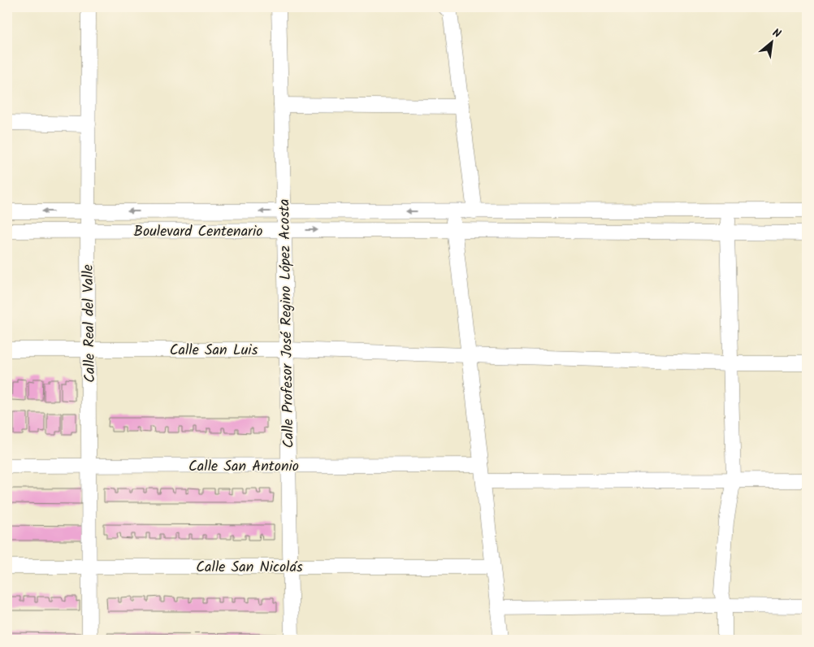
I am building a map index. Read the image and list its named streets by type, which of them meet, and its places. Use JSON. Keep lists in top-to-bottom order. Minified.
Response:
{"streets":{"street":["Boulevard Centenario","Calle Real del Valle","Calle Profesor José Regino López Acosta","Calle San Luis","Calle San Antonio","Calle San Nicolás"]},"crossings":[["Boulevard Centenario","Calle Real del Valle"],["Boulevard Centenario","Calle Profesor José Regino López Acosta"],["Calle Real del Valle","Calle San Luis"],["Calle Real del Valle","Calle San Antonio"],["Calle Real del Valle","Calle San Nicolás"],["Calle Profesor José Regino López Acosta","Calle San Luis"],["Calle Profesor José Regino López Acosta","Calle San Antonio"],["Calle Profesor José Regino López Acosta","Calle San Nicolás"]],"north":"top right"}
